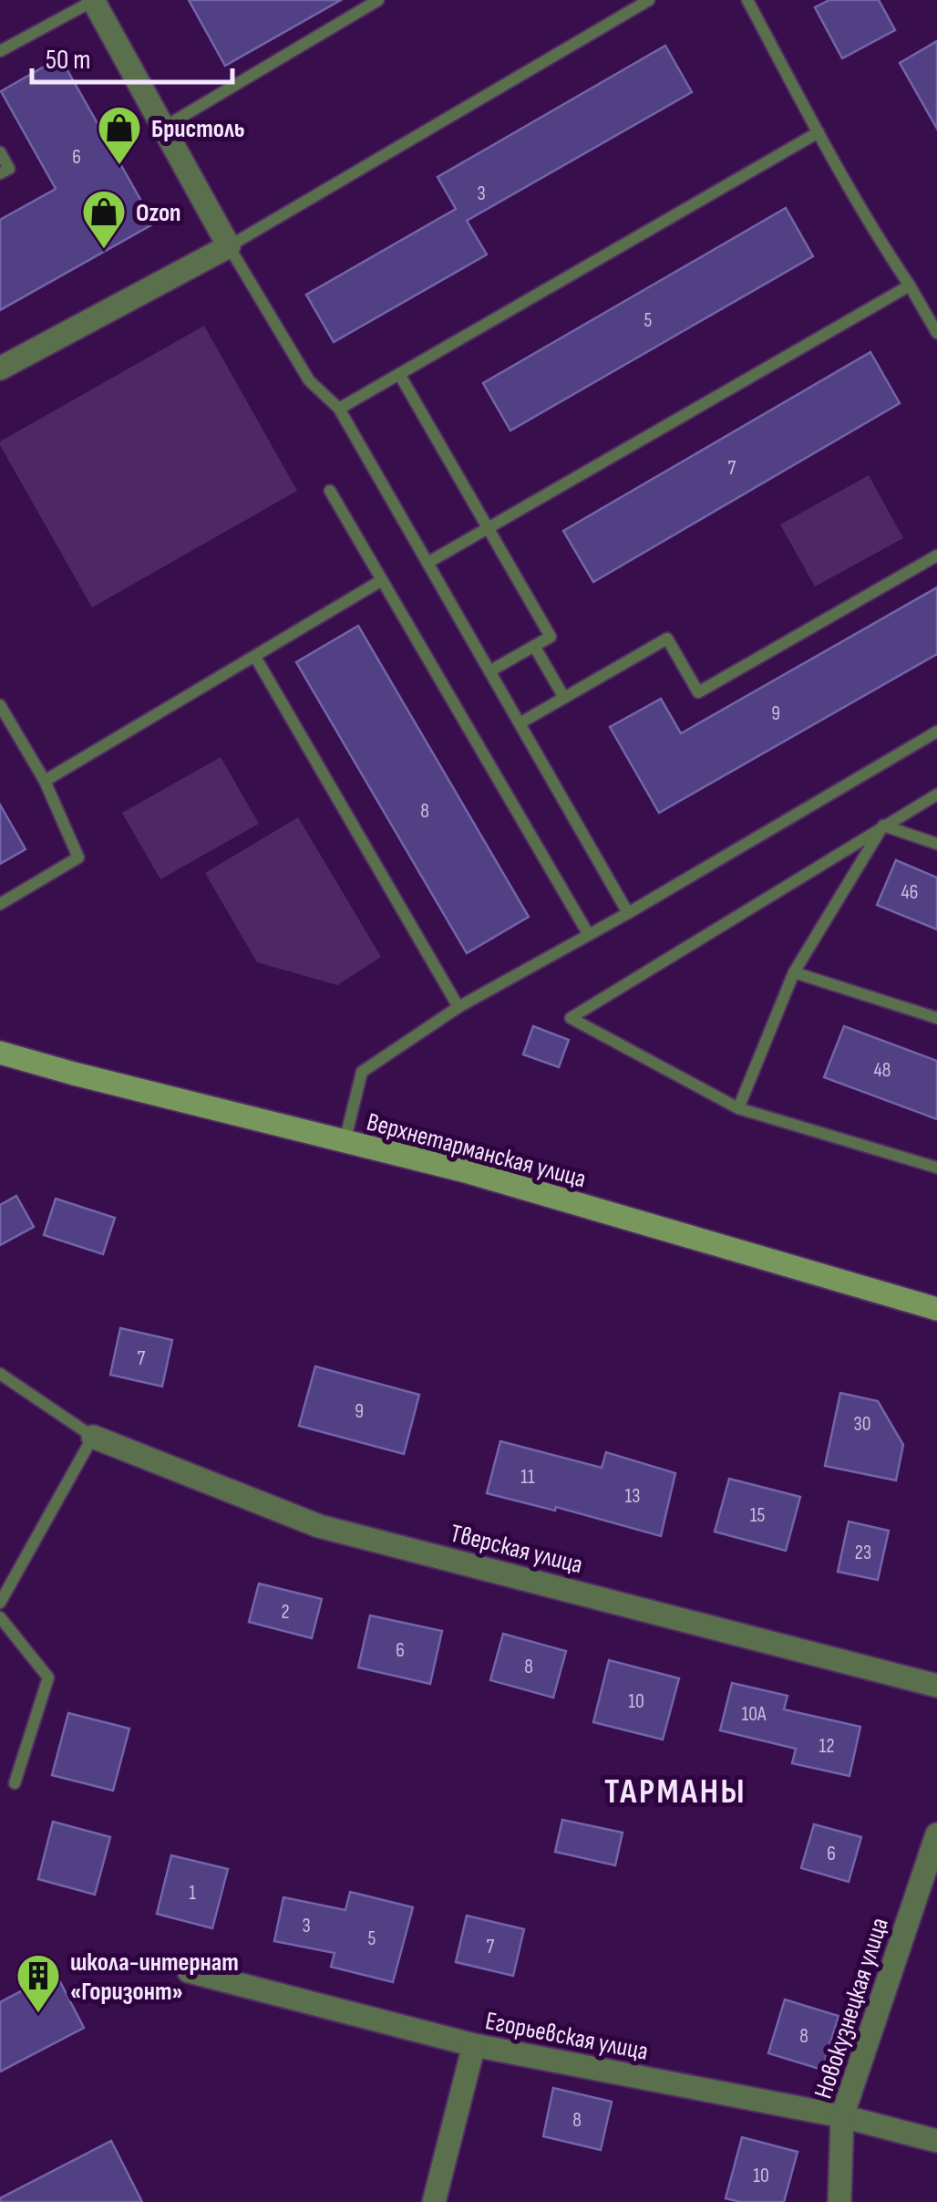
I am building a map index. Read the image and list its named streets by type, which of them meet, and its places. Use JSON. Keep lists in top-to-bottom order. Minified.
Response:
{"streets":{"street":["Верхнетарманская улица","Тверская улица","Новокузнецкая улица","Егорьевская улица"]},"crossings":[["Новокузнецкая улица","Егорьевская улица"]],"districts":["ТАРМАНЫ"],"places":{"shop":["Бристоль","Ozon"],"building":["школа-интернат «Горизонт»"]},"house_numbers":["6","3","5","7","9","8","46","48","7","9","30","11","13","15","23","2","6","8","10","10А","12","6","1","3","5","7","8","8","10"],"scale_bar":"50 m"}
